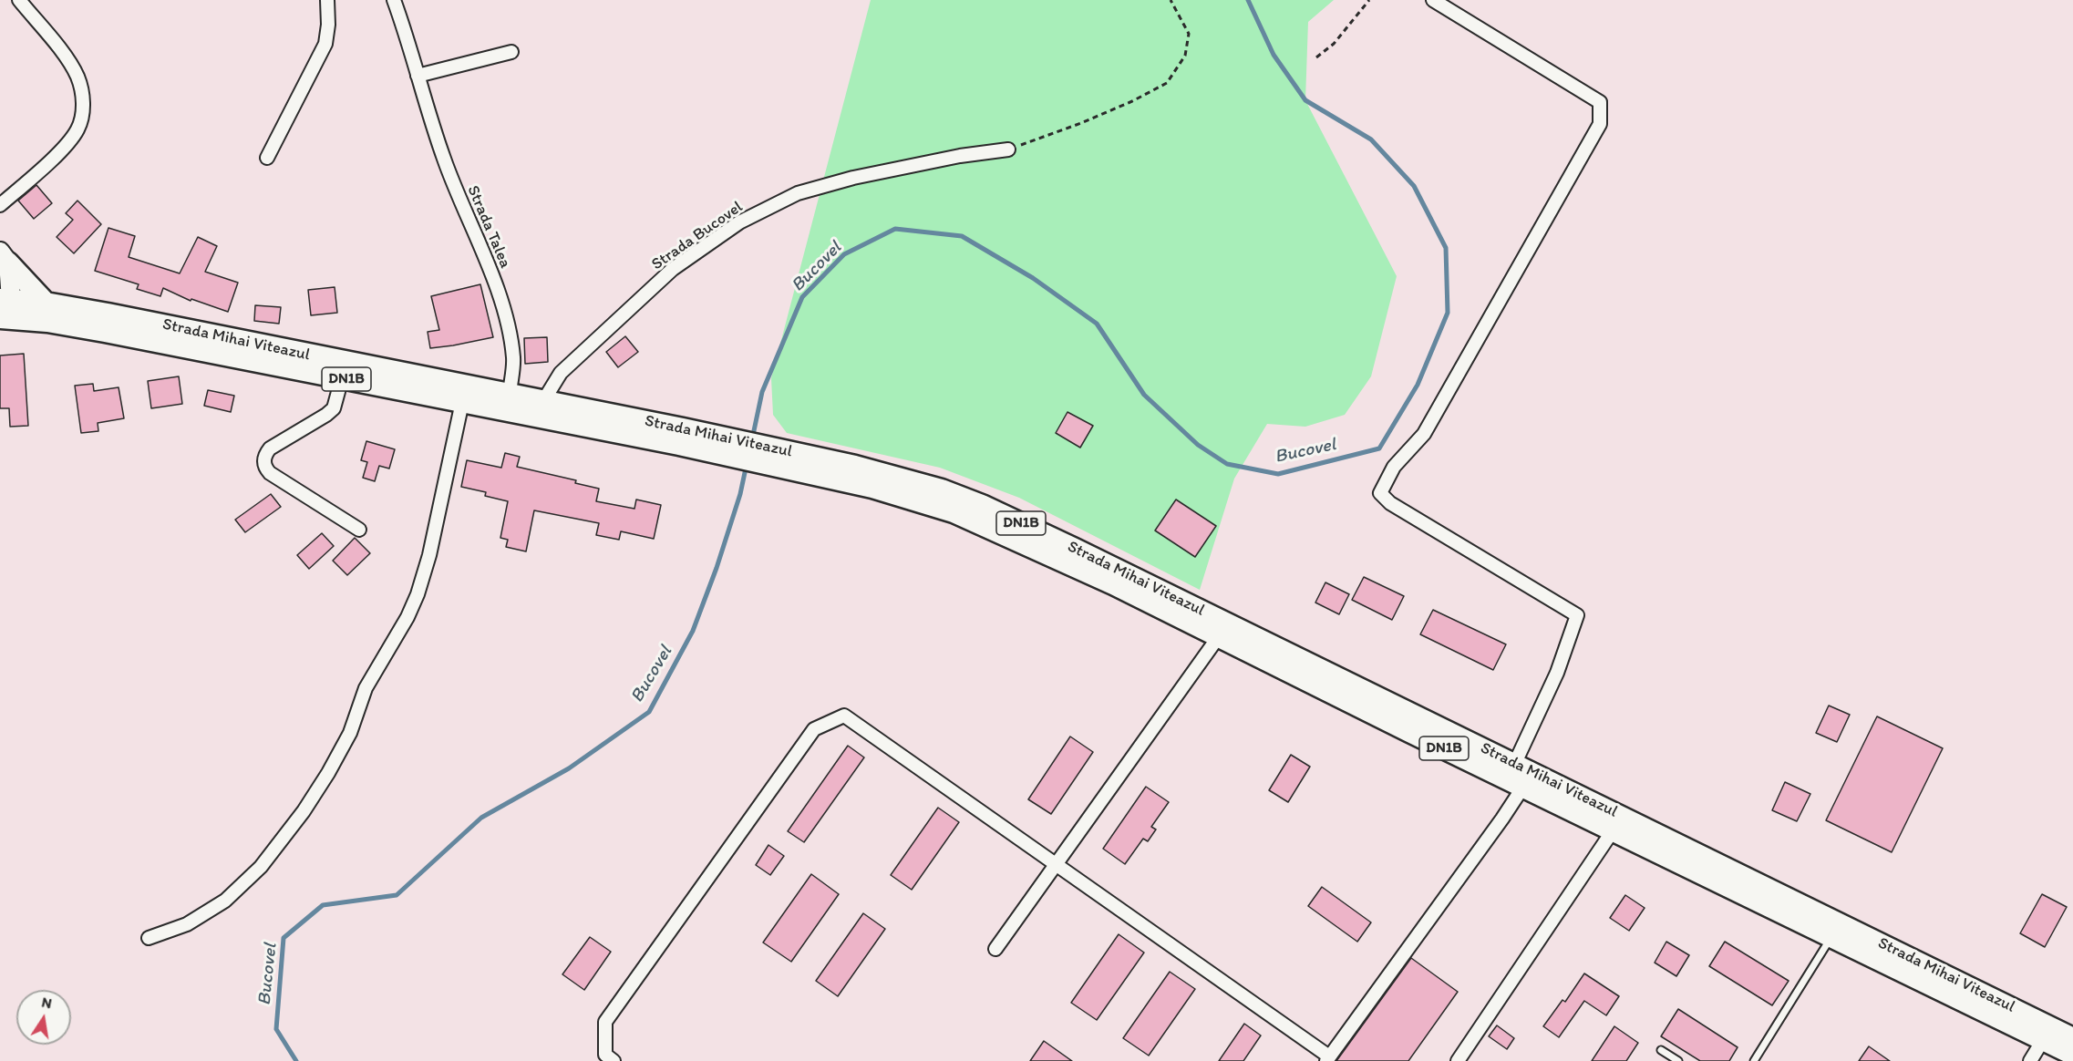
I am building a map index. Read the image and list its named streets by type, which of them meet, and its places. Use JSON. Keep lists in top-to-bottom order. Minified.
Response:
{"streets":{"main road":["Strada Mihai Viteazul","DN1B"],"street":["Strada Talea","Strada Bucovel"]},"crossings":[["Strada Talea","Strada Mihai Viteazul"],["Strada Bucovel","Strada Mihai Viteazul"]],"water":["Bucovel"],"north":"top"}
